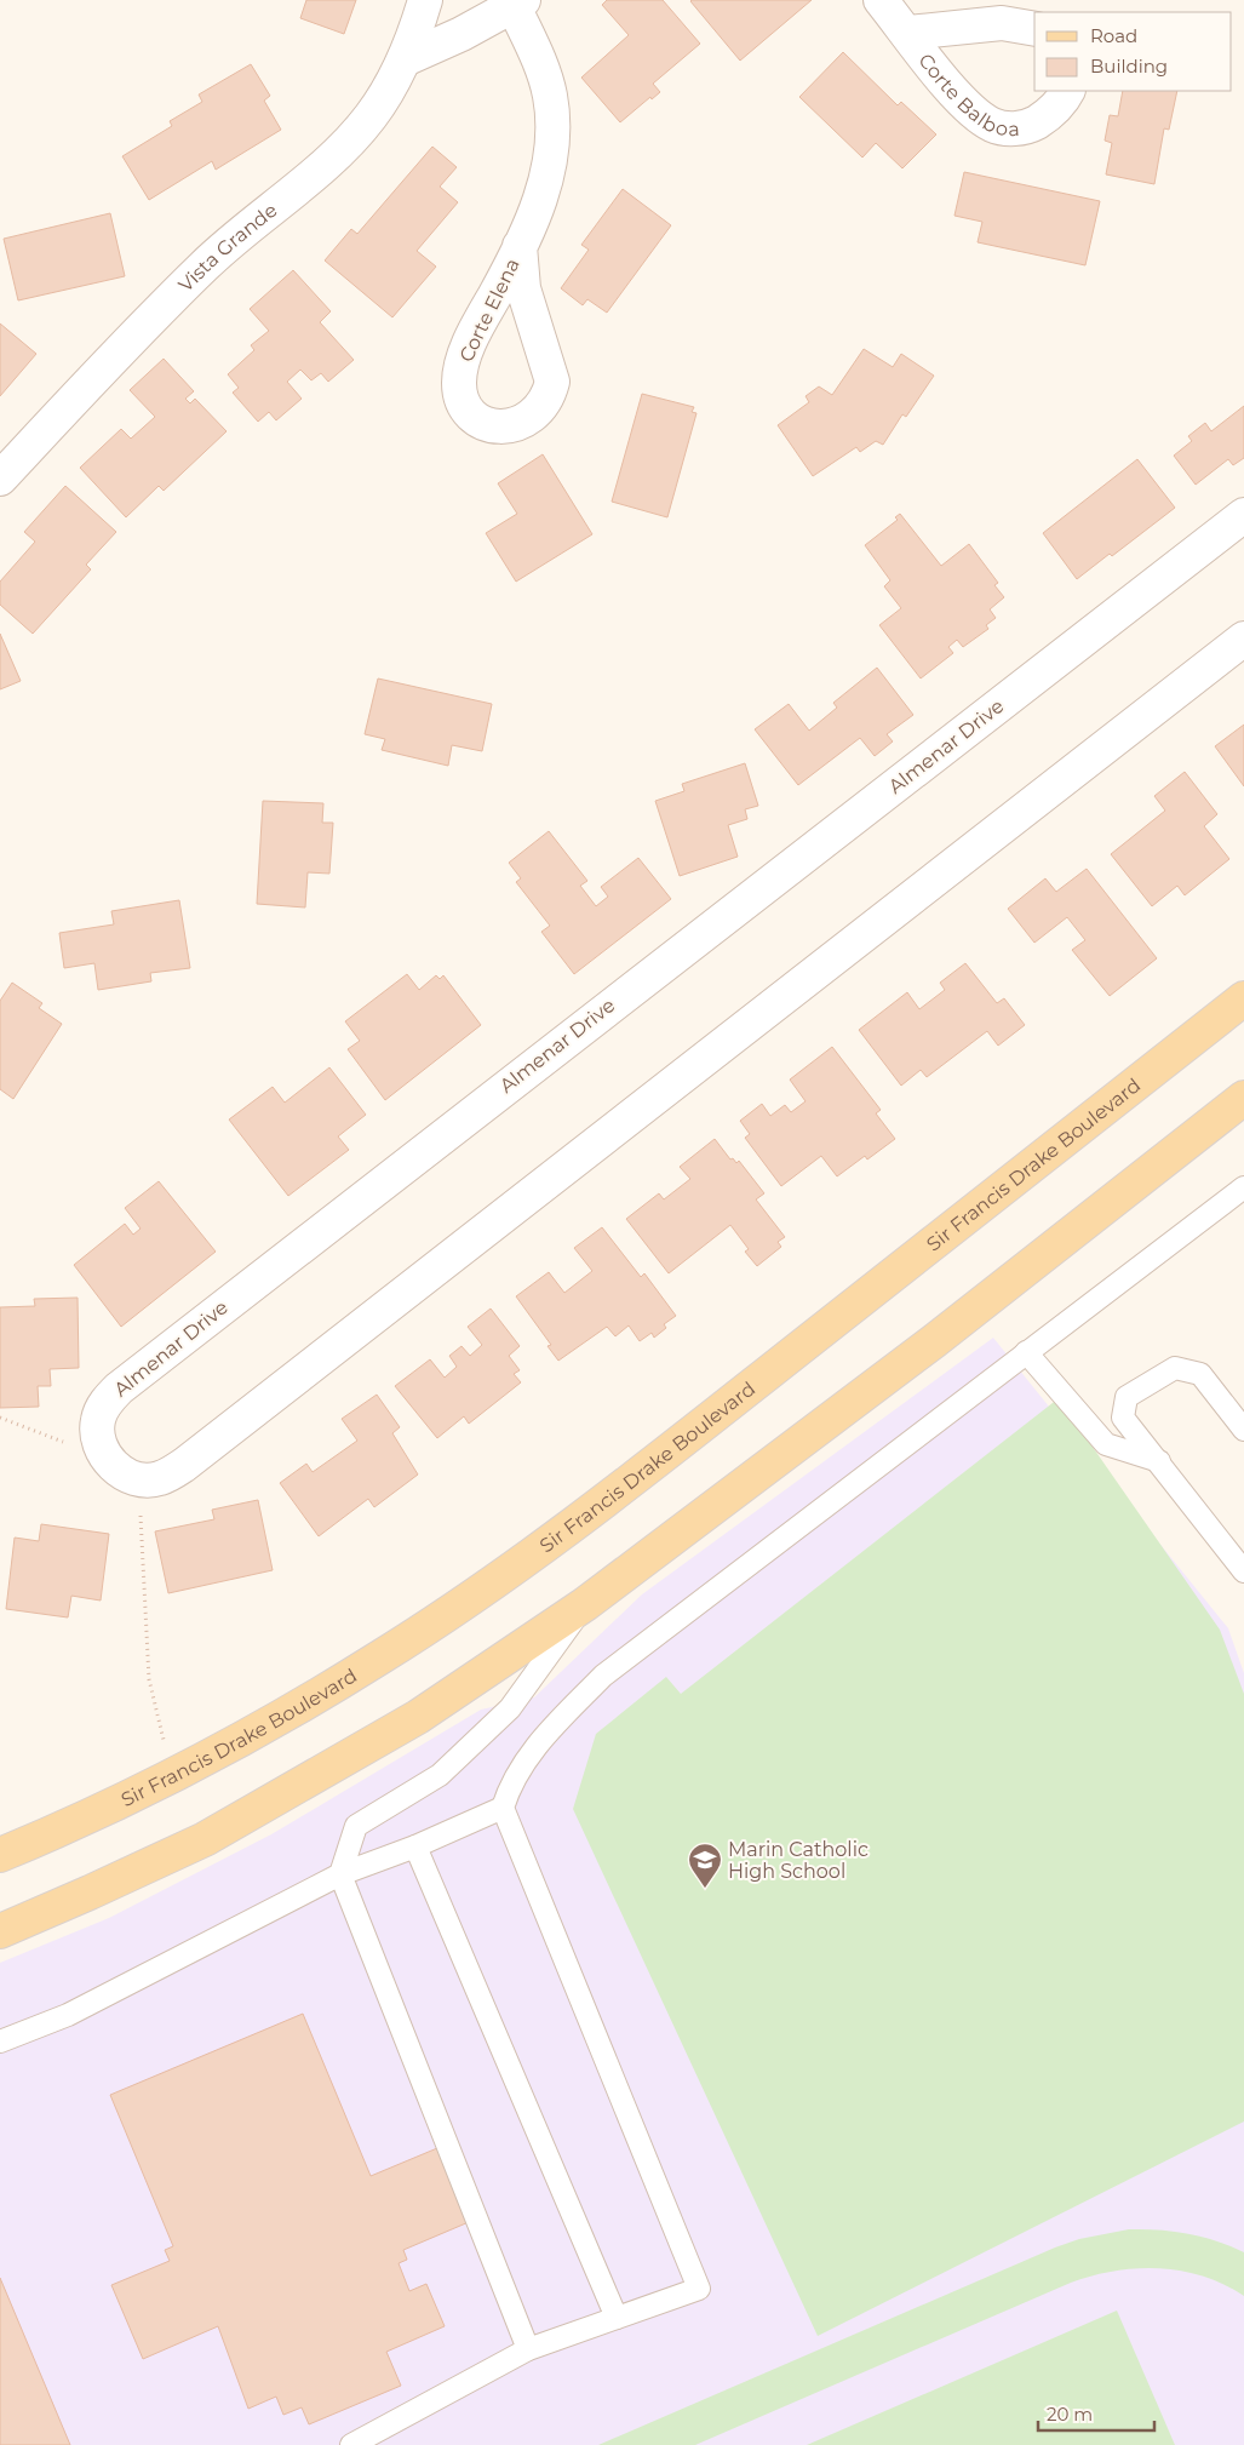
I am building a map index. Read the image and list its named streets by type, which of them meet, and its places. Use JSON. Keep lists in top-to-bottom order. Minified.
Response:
{"streets":{"main road":["Sir Francis Drake Boulevard"],"street":["Corte Balboa","Vista Grande","Corte Elena","Almenar Drive"]},"places":{"school or university":["Marin Catholic High School"]},"legend":["Road","Building"],"scale_bar":"20 m"}
